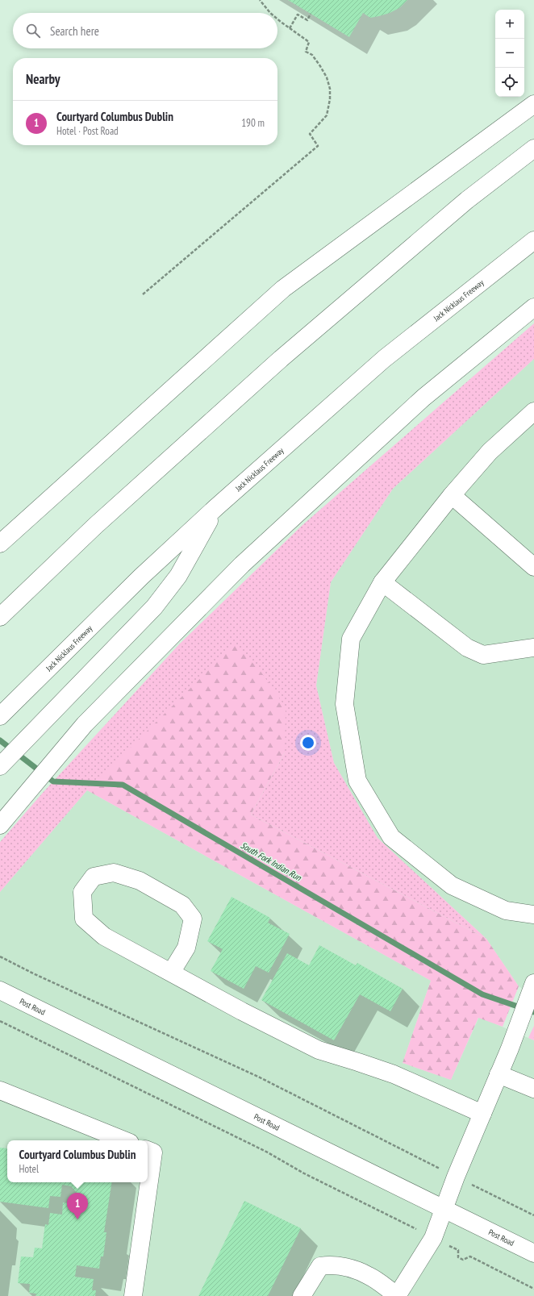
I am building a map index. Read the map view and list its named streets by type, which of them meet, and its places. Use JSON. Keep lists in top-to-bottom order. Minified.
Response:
{"streets":{"main road":["Jack Nicklaus Freeway","Post Road"]},"water":["South Fork Indian Run"],"page":{"map_buttons":["+","−"],"search":"Search here","heading":"Nearby","list":[{"mark":"1","name":"Courtyard Columbus Dublin","note":"Hotel · Post Road","value":"190 m"}],"popup":["Courtyard Columbus Dublin","Hotel"],"pins":"1"}}
